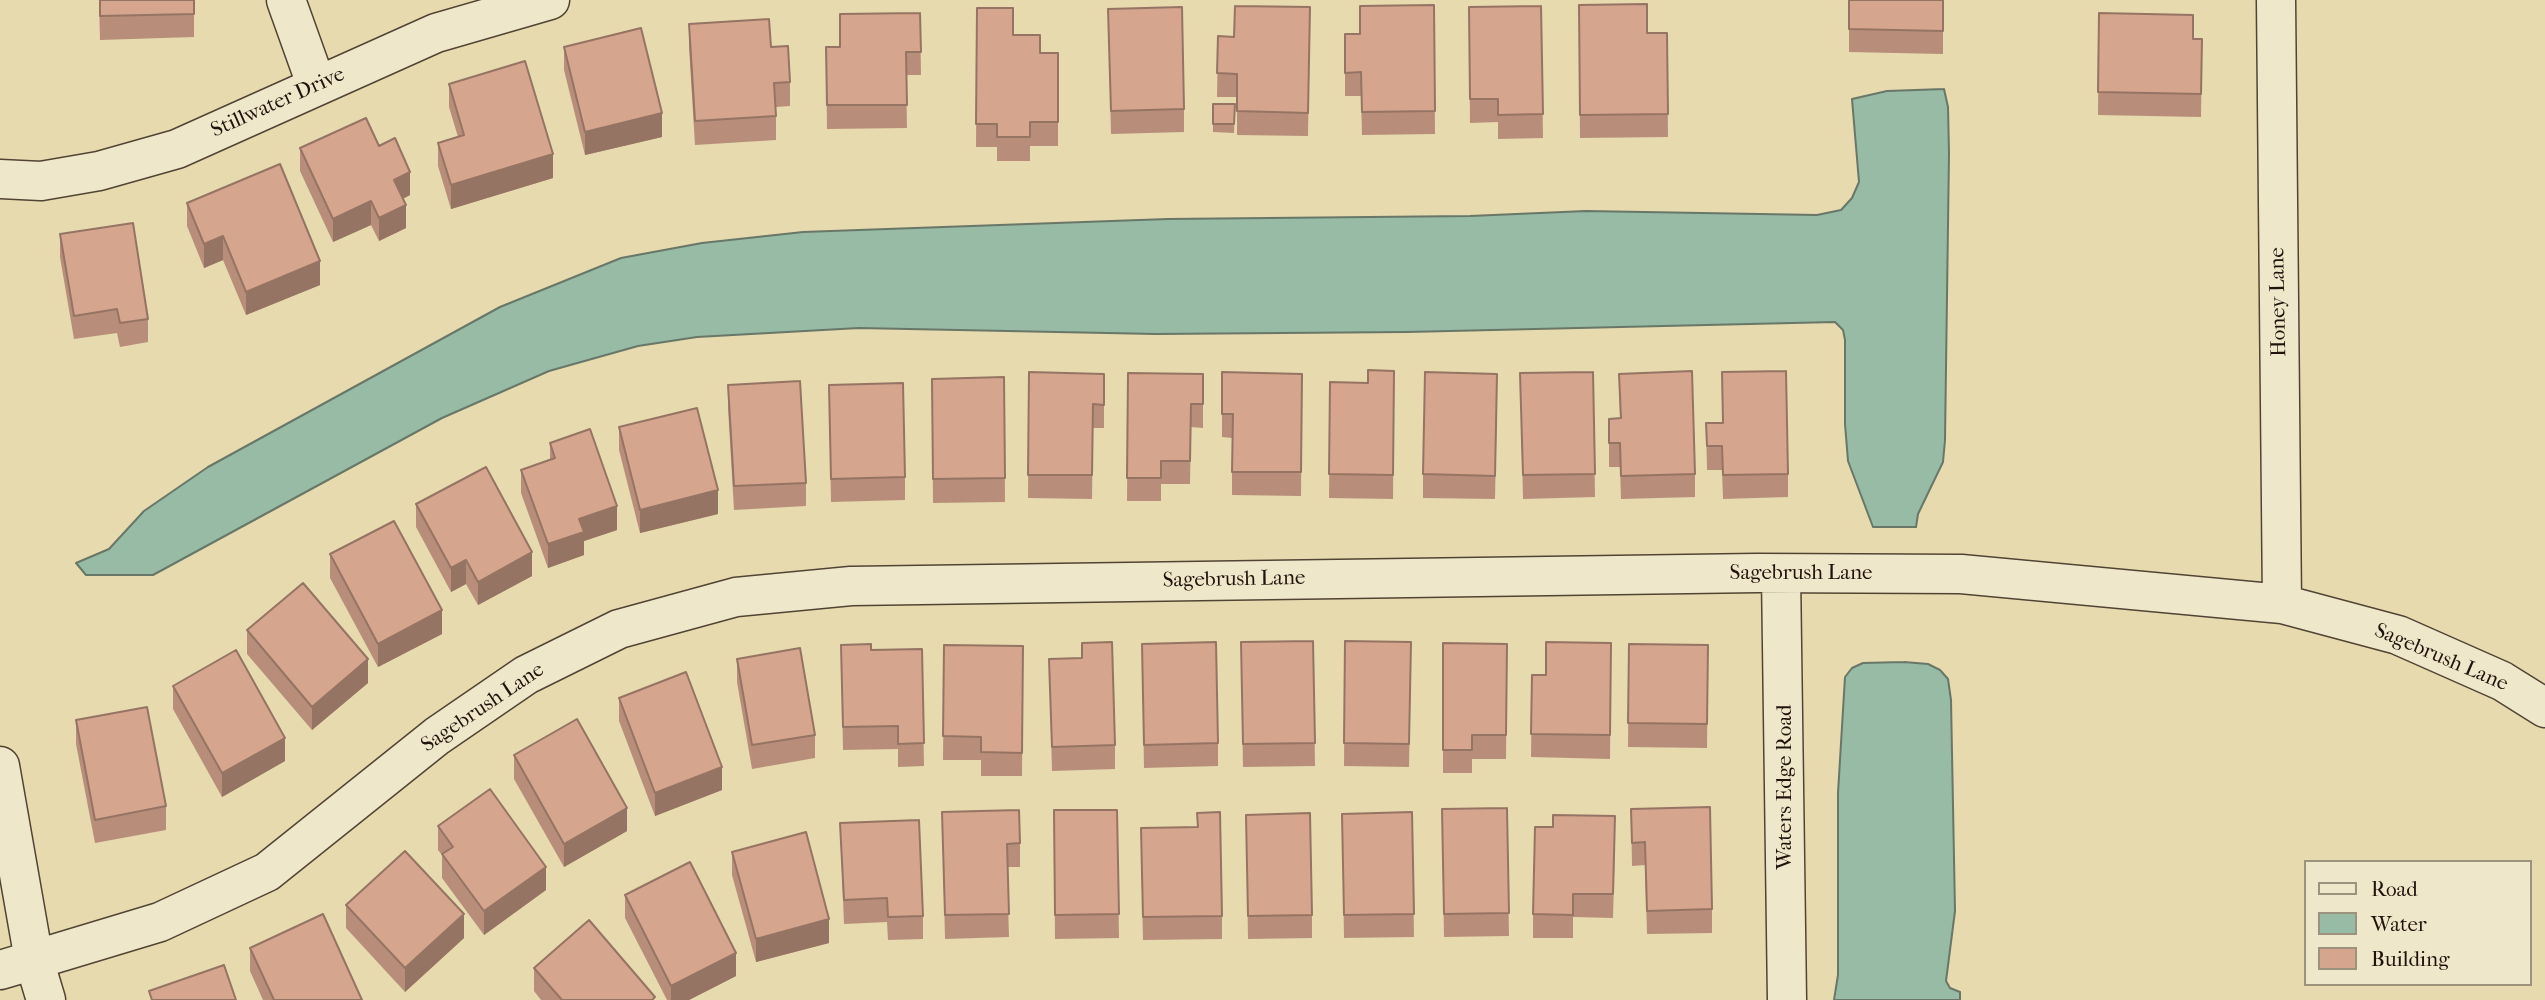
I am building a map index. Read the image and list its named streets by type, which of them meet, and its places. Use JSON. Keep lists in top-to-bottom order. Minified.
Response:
{"streets":{"street":["Stillwater Drive","Honey Lane","Sagebrush Lane","Waters Edge Road"]},"crossings":[["Honey Lane","Sagebrush Lane"],["Sagebrush Lane","Waters Edge Road"]],"legend":["Road","Water","Building"]}
